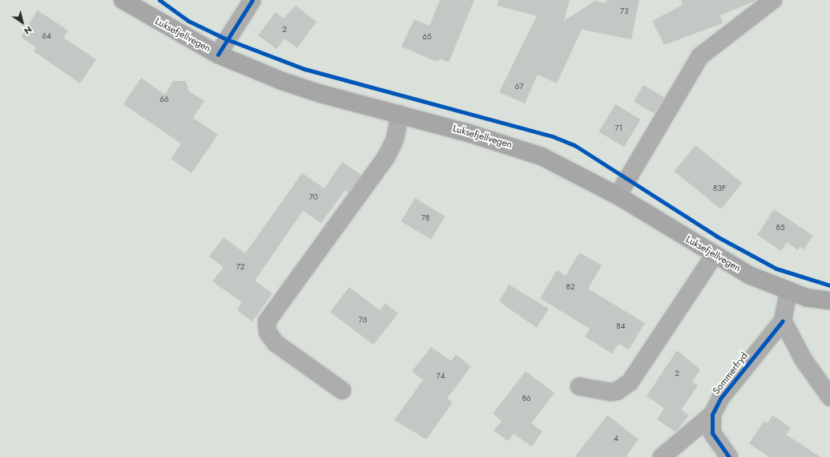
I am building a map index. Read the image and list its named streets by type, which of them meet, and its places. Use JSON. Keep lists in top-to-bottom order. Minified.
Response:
{"streets":{"main road":["Luksefjellvegen"],"street":["Sommerfryd"]},"house_numbers":["73","2","64","65","67","66","71","83F","70","78","85","72","82","76","84","2","74","86","4"],"north":"bottom right"}
